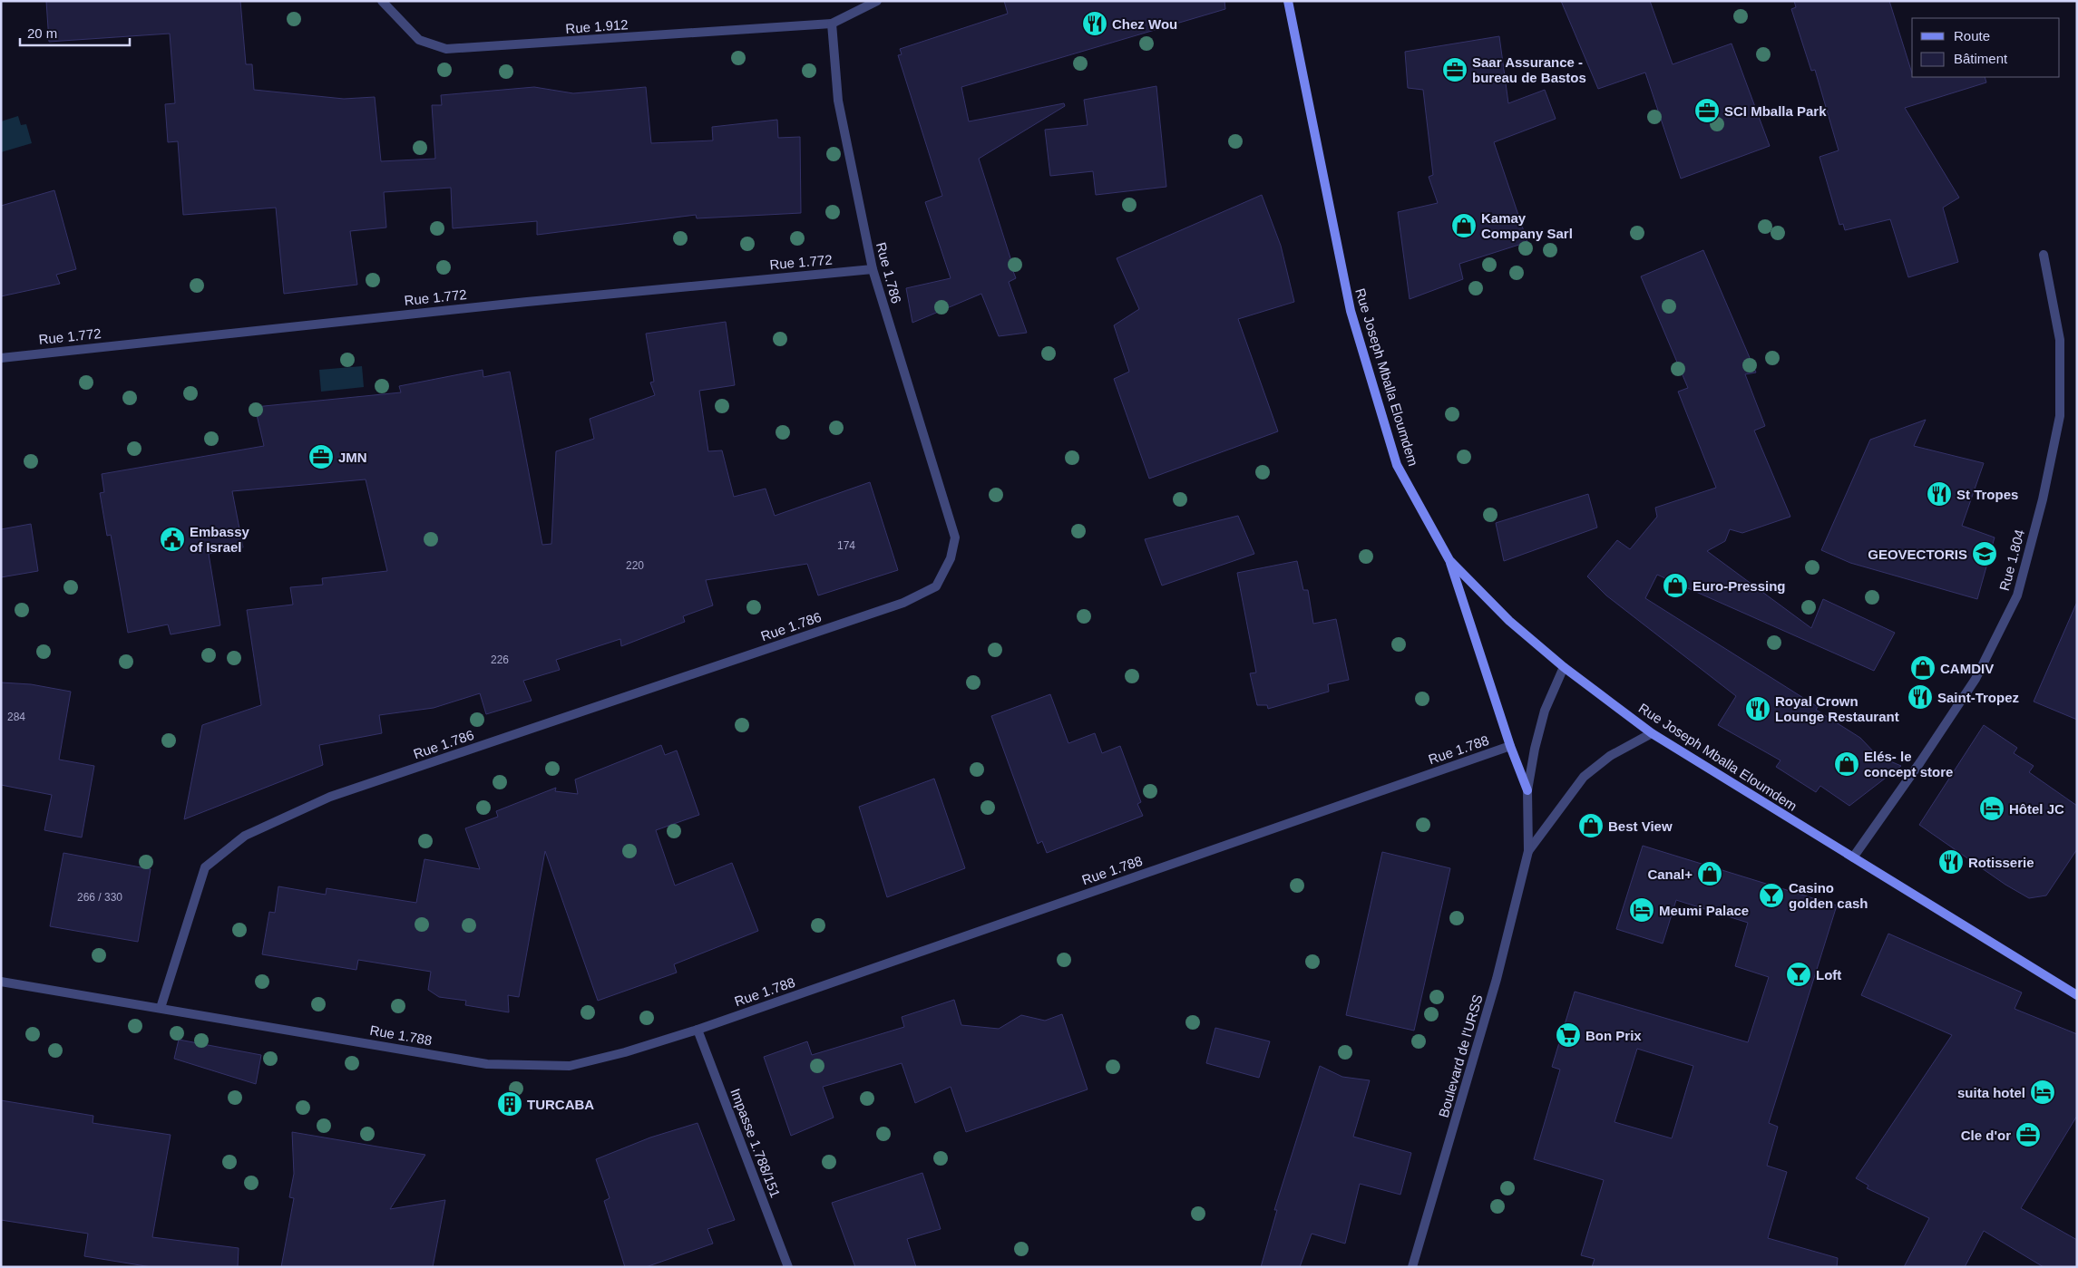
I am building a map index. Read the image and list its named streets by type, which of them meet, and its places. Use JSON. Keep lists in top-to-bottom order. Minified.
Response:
{"streets":{"main road":["Rue Joseph Mballa Eloumdem"],"street":["Rue 1.912","Rue 1.772","Rue 1.786","Rue 1.804","Rue 1.788","Boulevard de l'URSS","Impasse 1.788/151"]},"crossings":[["Rue 1.912","Rue 1.786"],["Rue 1.772","Rue 1.786"],["Rue 1.786","Rue 1.788"],["Rue Joseph Mballa Eloumdem","Rue 1.804"],["Rue 1.788","Impasse 1.788/151"]],"places":{"restaurant":["Chez Wou","St Tropes","Saint-Tropez","Royal Crown Lounge Restaurant","Rotisserie"],"office":["Saar Assurance - bureau de Bastos","SCI Mballa Park","JMN","Cle d'or"],"shop":["Kamay Company Sarl","Euro-Pressing","CAMDIV","Elés- le concept store","Best View","Canal+"],"public building":["Embassy of Israel"],"school or university":["GEOVECTORIS"],"hotel":["Hôtel JC","Meumi Palace","suita hotel"],"bar":["Casino golden cash","Loft"],"supermarket":["Bon Prix"],"building":["TURCABA"]},"house_numbers":["174","220","226","284","266 / 330"],"legend":["Route","Bâtiment"],"scale_bar":"20 m"}
